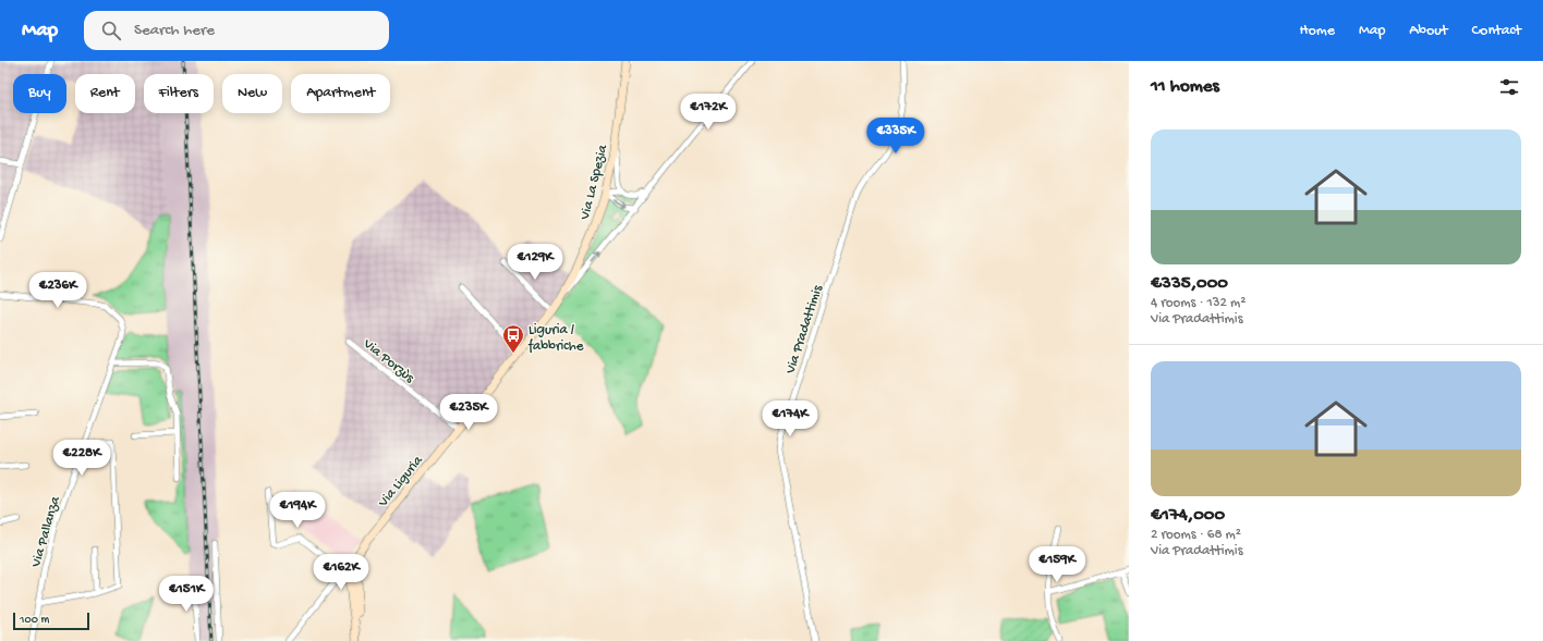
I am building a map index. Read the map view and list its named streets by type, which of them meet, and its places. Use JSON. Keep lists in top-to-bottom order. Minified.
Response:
{"streets":{"main road":["Via La Spezia","Via Liguria"],"street":["Via Pradattimis","Via Porzùs","Via Pallanza"]},"crossings":[["Via La Spezia","Via Liguria"],["Via Porzùs","Via Liguria"]],"places":{"bus stop":["Liguria / fabbriche"]},"scale_bar":"100 m","page":{"header":"Map","search":"Search here","nav":["Home","Map","About","Contact"],"heading":"11 homes","chip":["Buy","Rent","Filters","New","Apartment"],"price":["€172K","€335K","€129K","€236K","€235K","€174K","€228K","€194K","€159K","€162K","€151K"],"list":[{"name":"€335,000","note":"4 rooms · 132 m² · Via Pradattimis"},{"name":"€174,000","note":"2 rooms · 68 m² · Via Pradattimis"}],"scale":"100 m"}}
